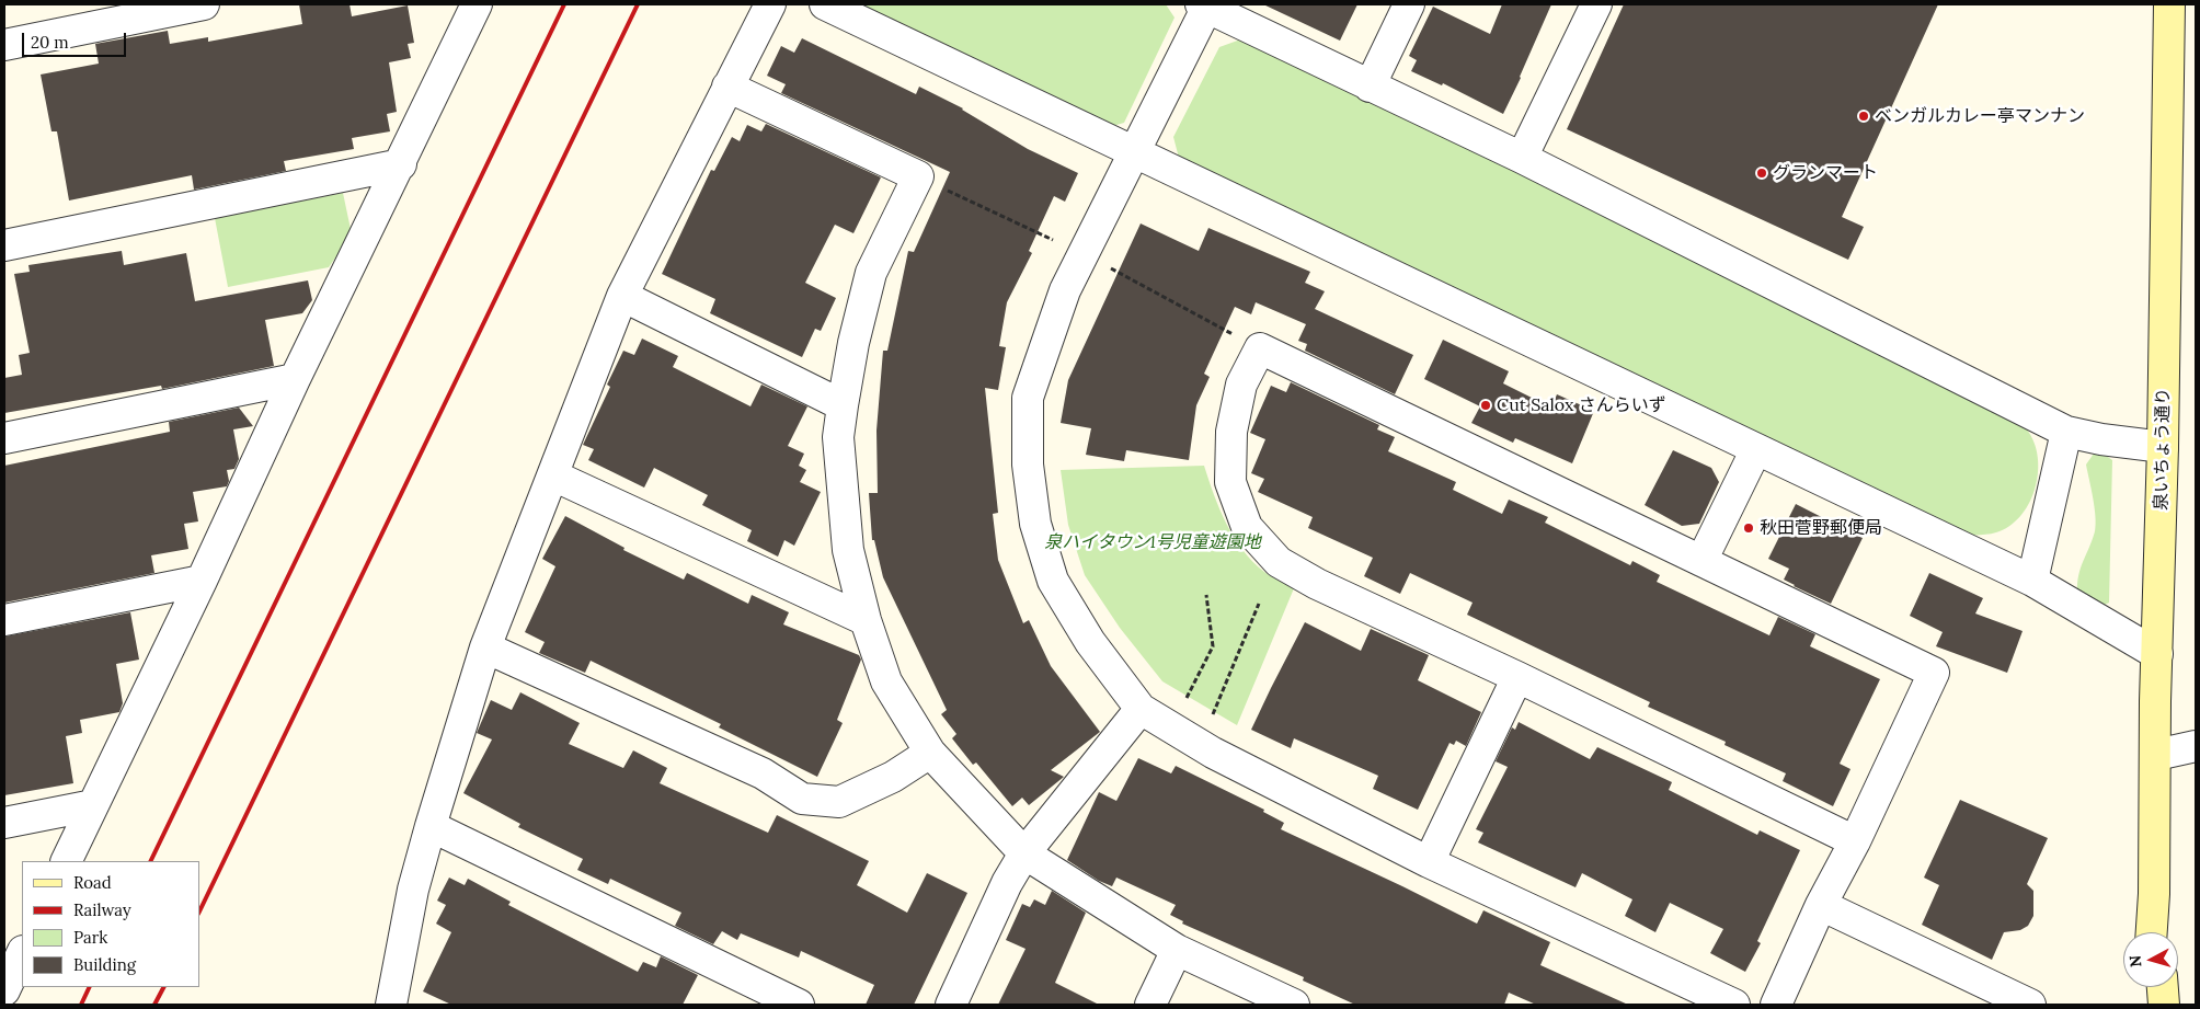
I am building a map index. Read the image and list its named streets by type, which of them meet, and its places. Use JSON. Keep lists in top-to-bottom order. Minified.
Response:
{"streets":{"street":["泉いちょう通り"]},"parks":["泉ハイタウン1号児童遊園地"],"places":["ベンガルカレー亭マンナン","グランマート","Cut Salox さんらいず","秋田菅野郵便局"],"legend":["Road","Railway","Park","Building"],"scale_bar":"20 m","north":"left"}
